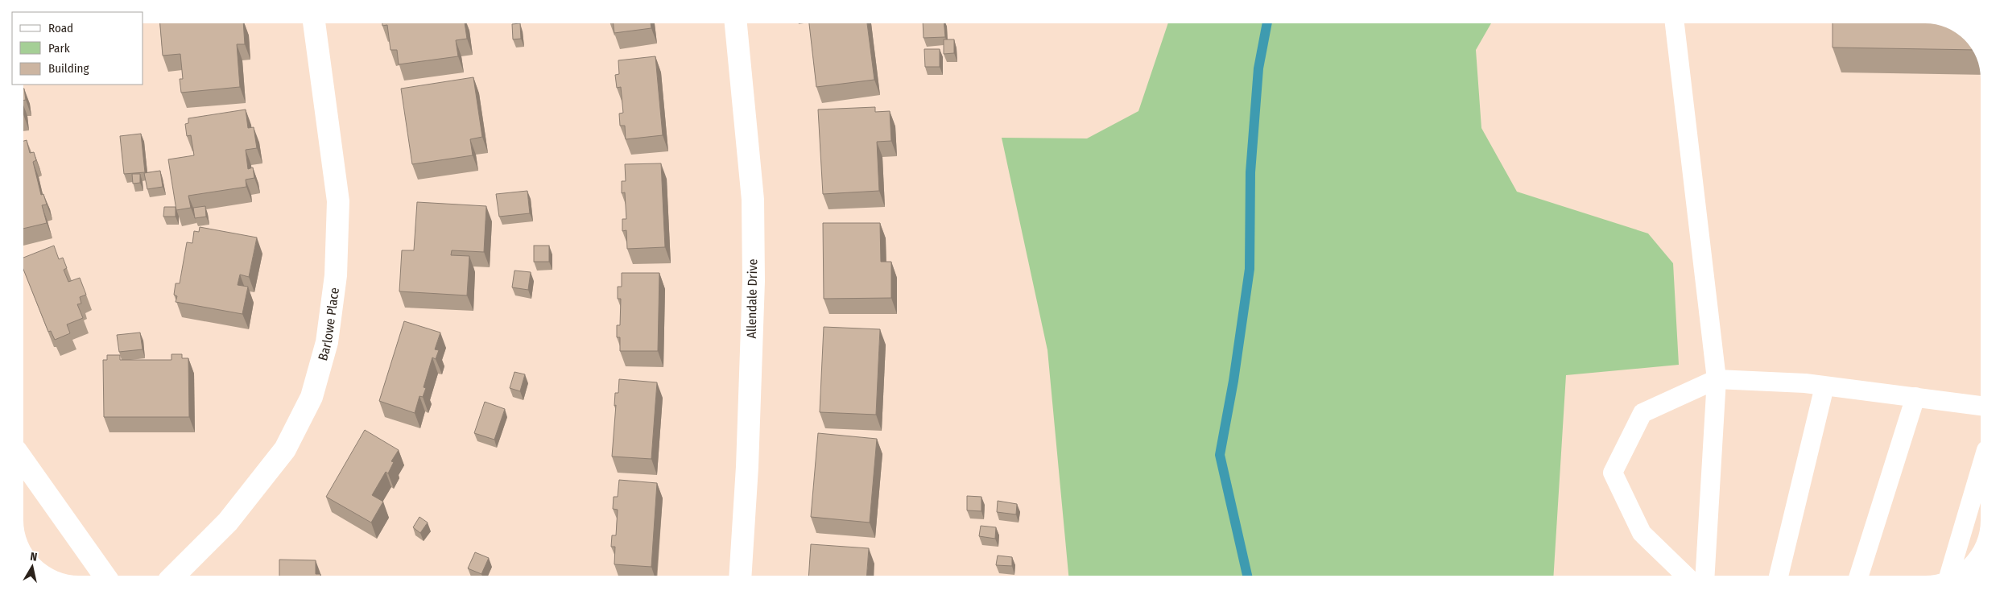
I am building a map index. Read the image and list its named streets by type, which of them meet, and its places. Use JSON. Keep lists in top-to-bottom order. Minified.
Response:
{"streets":{"street":["Allendale Drive","Barlowe Place"]},"legend":["Road","Park","Building"],"north":"top"}
